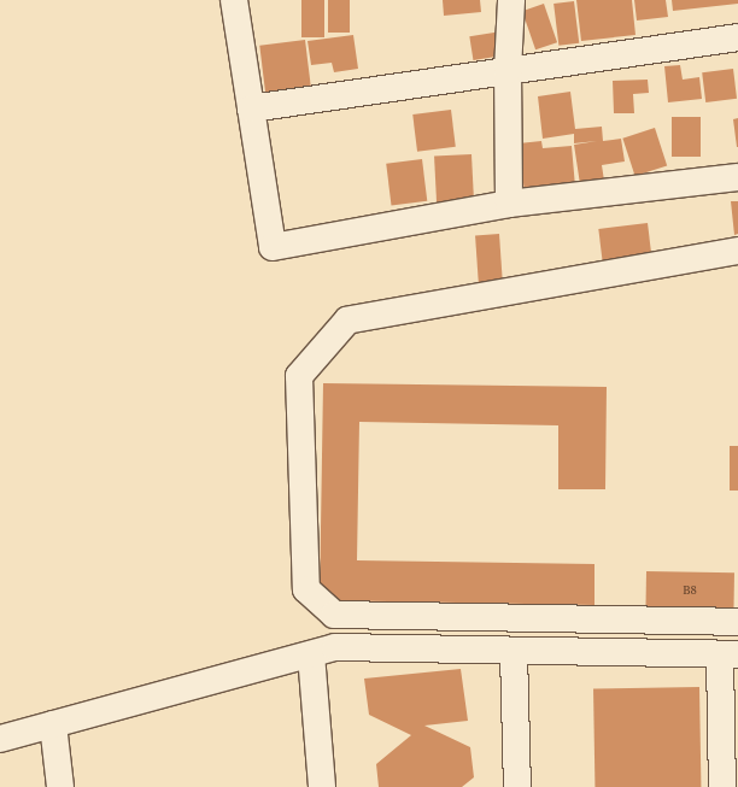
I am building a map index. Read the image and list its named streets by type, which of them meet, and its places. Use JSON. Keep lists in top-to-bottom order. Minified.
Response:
{"house_numbers":["B8"]}
